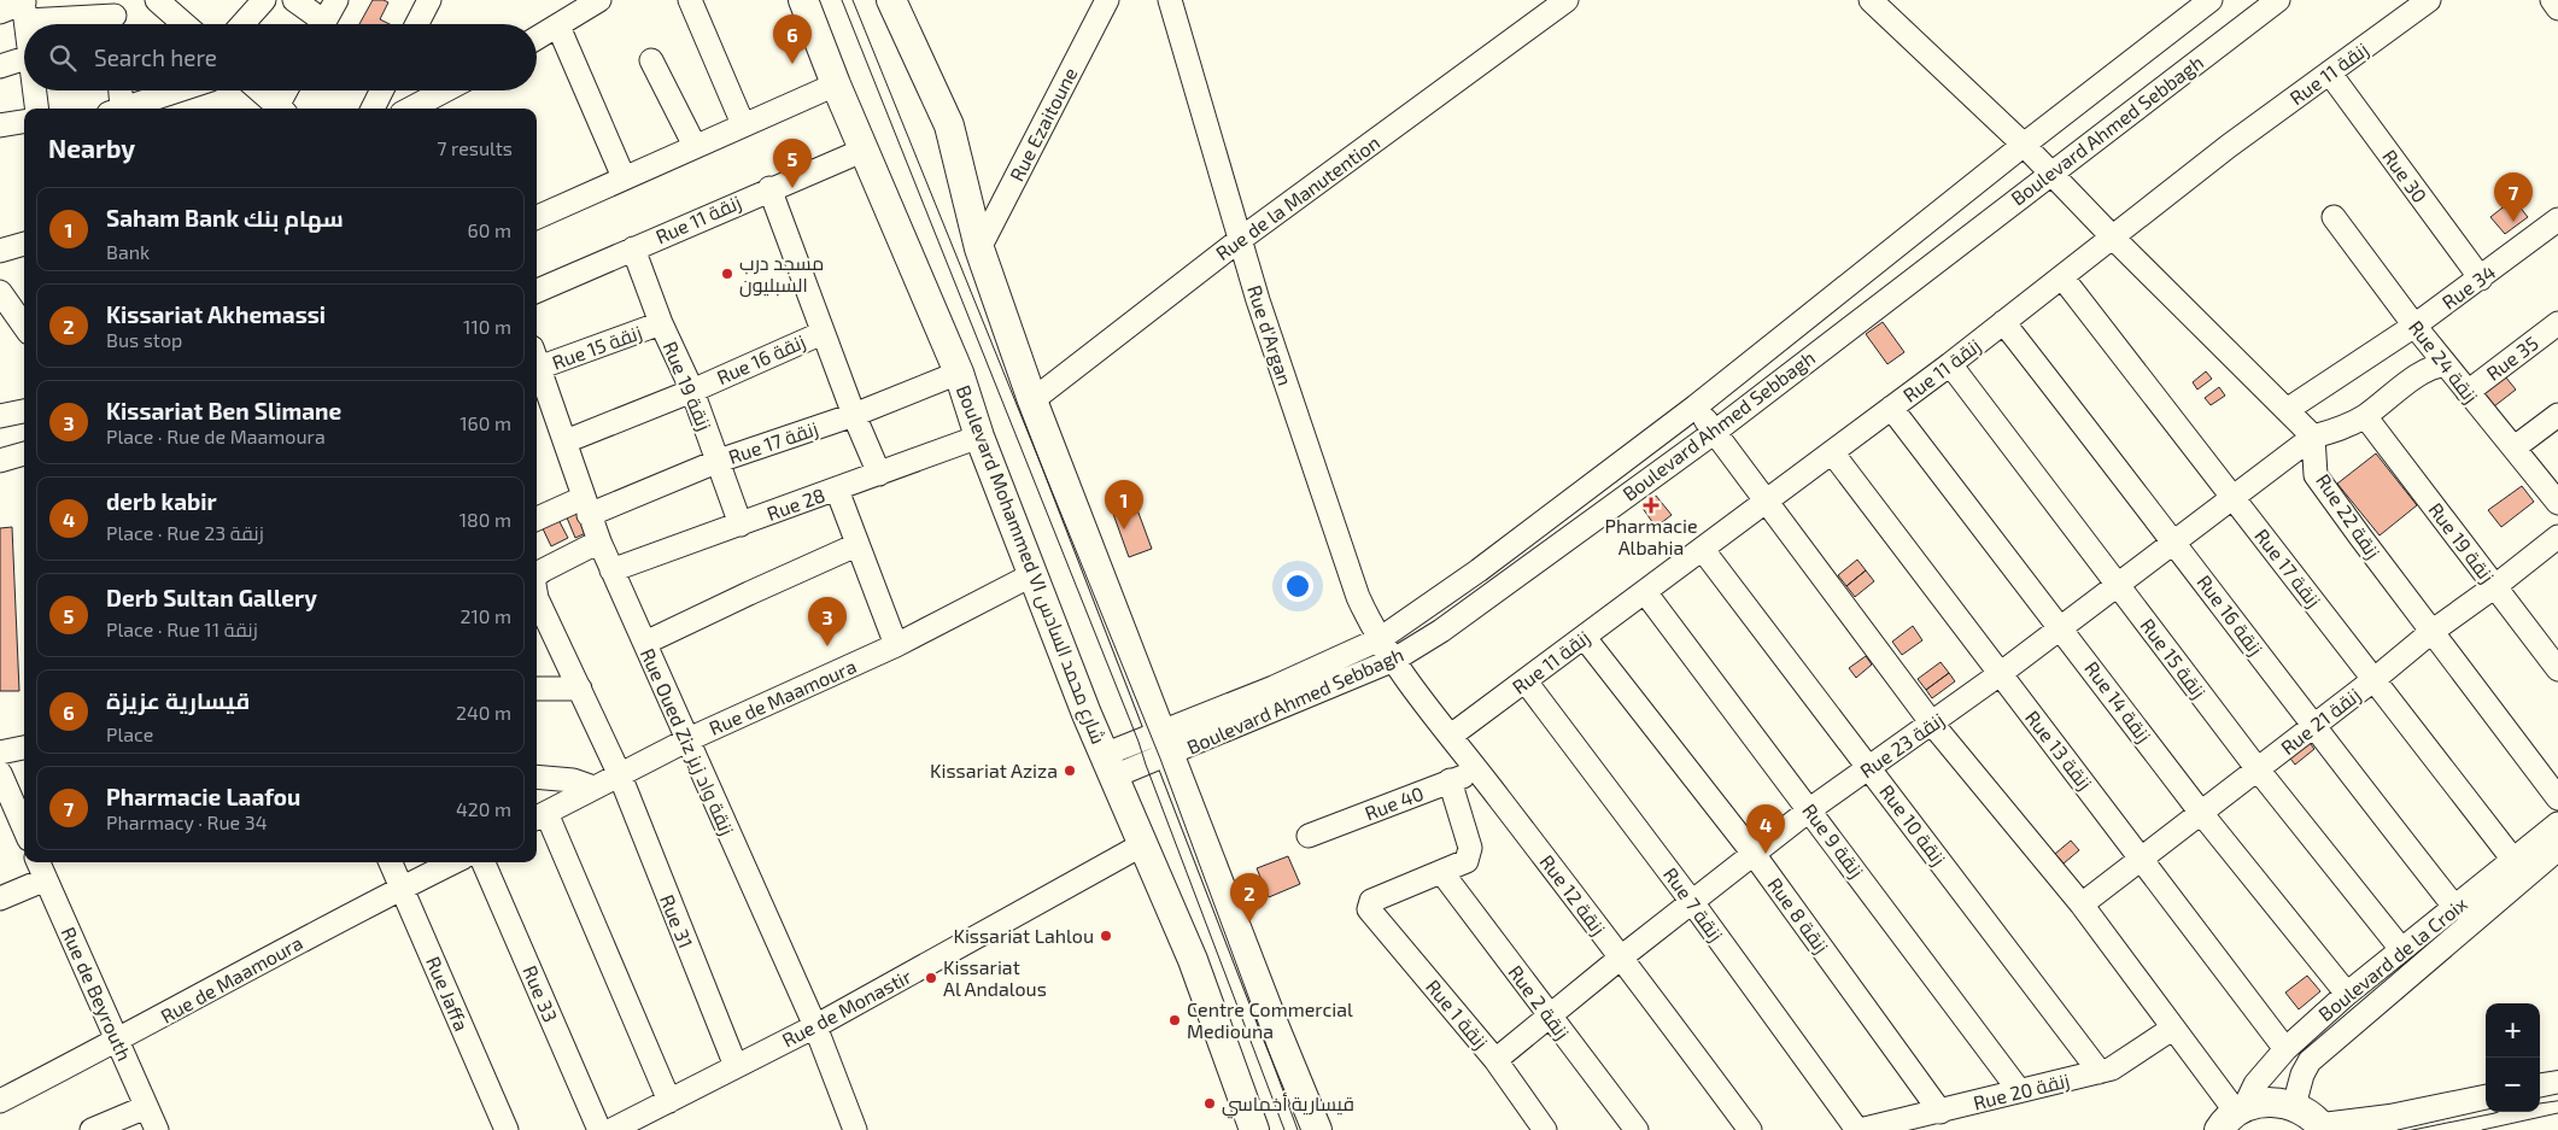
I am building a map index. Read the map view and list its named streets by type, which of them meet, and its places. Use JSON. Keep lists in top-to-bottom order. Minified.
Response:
{"streets":{"main road":["Boulevard Mohammed VI شارع محمد السادس"],"street":["Rue 11 زنقة","Rue Ezaitoune","Boulevard Ahmed Sebbagh","Rue 30","Rue de la Manutention","Rue 34","Rue d'Argan","Rue 15 زنقة","Rue 35","Rue 16 زنقة","Rue 24 زنقة","Rue 19 زنقة","Rue 17 زنقة","Rue 28","Rue 22 زنقة","Rue de Maamoura","Rue 14 زنقة","Rue 21 زنقة","Rue Oued Ziz زنقة واد زيز","Rue 23 زنقة","Rue 13 زنقة","Rue 40","Rue 10 زنقة","Rue 9 زنقة","Rue 12 زنقة","Rue 7 زنقة","Rue 8 زنقة","Rue 31","Boulevard de la Croix","Rue de Beyrouth","Rue Jaffa","Rue 33","Rue 2 زنقة","Rue de Monastir","Rue 1 زنقة","Rue 20 زنقة"]},"crossings":[["Rue 11 زنقة","Rue 30"],["Rue 11 زنقة","Rue 15 زنقة"],["Rue 11 زنقة","Rue 16 زنقة"],["Rue 11 زنقة","Rue 19 زنقة"],["Rue 11 زنقة","Rue 17 زنقة"],["Rue 11 زنقة","Boulevard Mohammed VI شارع محمد السادس"],["Rue 11 زنقة","Rue 14 زنقة"],["Rue 11 زنقة","Rue 13 زنقة"],["Rue 11 زنقة","Rue 10 زنقة"],["Rue 11 زنقة","Rue 9 زنقة"],["Rue 11 زنقة","Rue 12 زنقة"],["Rue 11 زنقة","Rue 7 زنقة"],["Rue 11 زنقة","Rue 8 زنقة"],["Boulevard Ahmed Sebbagh","Rue d'Argan"],["Boulevard Ahmed Sebbagh","Boulevard Mohammed VI شارع محمد السادس"],["Boulevard Ahmed Sebbagh","Rue 12 زنقة"],["Rue 30","Rue 34"],["Rue de la Manutention","Rue d'Argan"],["Rue 34","Rue 24 زنقة"],["Rue d'Argan","Rue 12 زنقة"],["Rue 15 زنقة","Rue 19 زنقة"],["Rue 15 زنقة","Rue 21 زنقة"],["Rue 15 زنقة","Rue 23 زنقة"],["Rue 15 زنقة","Boulevard de la Croix"],["Rue 35","Rue 24 زنقة"],["Rue 16 زنقة","Rue 19 زنقة"],["Rue 16 زنقة","Rue 21 زنقة"],["Rue 16 زنقة","Rue Oued Ziz زنقة واد زيز"],["Rue 16 زنقة","Rue 23 زنقة"],["Rue 16 زنقة","Boulevard de la Croix"],["Rue 19 زنقة","Rue 17 زنقة"],["Rue 19 زنقة","Rue 28"],["Rue 19 زنقة","Rue 21 زنقة"],["Rue 17 زنقة","Boulevard Mohammed VI شارع محمد السادس"],["Rue 17 زنقة","Rue 21 زنقة"],["Rue 17 زنقة","Rue Oued Ziz زنقة واد زيز"],["Rue 17 زنقة","Rue 23 زنقة"],["Rue 17 زنقة","Boulevard de la Croix"],["Rue 28","Boulevard Mohammed VI شارع محمد السادس"],["Rue 28","Rue Oued Ziz زنقة واد زيز"],["Rue 22 زنقة","Rue 21 زنقة"],["Rue 22 زنقة","Rue 23 زنقة"],["Boulevard Mohammed VI شارع محمد السادس","Rue de Maamoura"],["Boulevard Mohammed VI شارع محمد السادس","Rue de Monastir"],["Rue de Maamoura","Rue Oued Ziz زنقة واد زيز"],["Rue de Maamoura","Rue 31"],["Rue de Maamoura","Rue de Beyrouth"],["Rue de Maamoura","Rue Jaffa"],["Rue 14 زنقة","Rue 21 زنقة"],["Rue 14 زنقة","Rue 23 زنقة"],["Rue 14 زنقة","Boulevard de la Croix"],["Rue 21 زنقة","Rue 13 زنقة"],["Rue Oued Ziz زنقة واد زيز","Rue de Monastir"],["Rue 23 زنقة","Rue 13 زنقة"],["Rue 23 زنقة","Rue 10 زنقة"],["Rue 23 زنقة","Rue 9 زنقة"],["Rue 23 زنقة","Rue 12 زنقة"],["Rue 23 زنقة","Rue 7 زنقة"],["Rue 23 زنقة","Rue 8 زنقة"],["Rue 23 زنقة","Rue 2 زنقة"],["Rue 23 زنقة","Rue 1 زنقة"],["Rue 13 زنقة","Boulevard de la Croix"],["Rue 40","Rue 12 زنقة"],["Rue 10 زنقة","Rue 20 زنقة"],["Rue 9 زنقة","Rue 20 زنقة"],["Rue 7 زنقة","Rue 20 زنقة"],["Rue 8 زنقة","Rue 20 زنقة"],["Rue 31","Rue de Monastir"],["Rue 2 زنقة","Rue 1 زنقة"]],"places":{"other":["مسجد درب السبليون","Kissariat Aziza","Kissariat Lahlou","Kissariat Al Andalous","Centre Commercial Mediouna","قيسارية أخماسي"],"health":["Pharmacie Albahia"]},"page":{"pins":["6","5","7","1","3","4","2"],"search":"Search here","heading":["Nearby","7 results"],"list":[{"mark":"1","name":"Saham Bank سهام بنك","note":"Bank","value":"60 m"},{"mark":"2","name":"Kissariat Akhemassi","note":"Bus stop","value":"110 m"},{"mark":"3","name":"Kissariat Ben Slimane","note":"Place · Rue de Maamoura","value":"160 m"},{"mark":"4","name":"derb kabir","note":"Place · Rue 23 زنقة","value":"180 m"},{"mark":"5","name":"Derb Sultan Gallery","note":"Place · Rue 11 زنقة","value":"210 m"},{"mark":"6","name":"قيسارية عزيزة","note":"Place","value":"240 m"},{"mark":"7","name":"Pharmacie Laafou","note":"Pharmacy · Rue 34","value":"420 m"}],"map_buttons":["+","−"]}}
